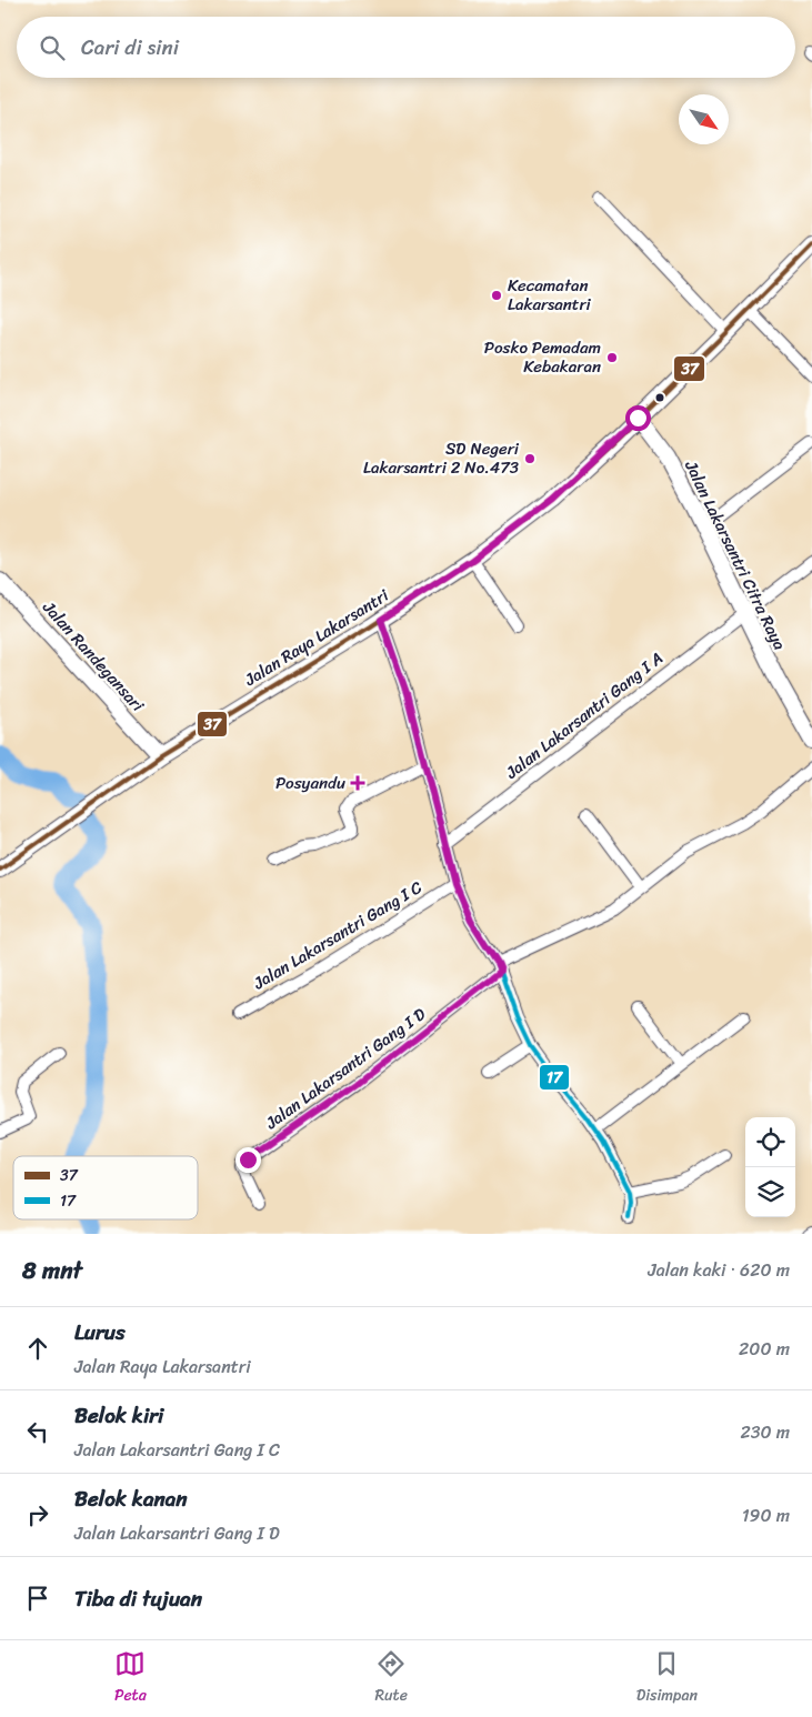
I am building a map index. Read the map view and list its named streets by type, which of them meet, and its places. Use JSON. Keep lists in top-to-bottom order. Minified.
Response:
{"streets":{"main road":["Jalan Lakarsantri Citra Raya","Jalan Raya Lakarsantri","Jalan Randegansari"],"street":["Jalan Lakarsantri Gang I A","Jalan Lakarsantri Gang I C","Jalan Lakarsantri Gang I D"]},"crossings":[["Jalan Lakarsantri Citra Raya","Jalan Raya Lakarsantri"],["Jalan Lakarsantri Citra Raya","Jalan Lakarsantri Gang I A"],["Jalan Raya Lakarsantri","Jalan Randegansari"]],"places":{"other":["Kecamatan Lakarsantri","Posko Pemadam Kebakaran","SD Negeri Lakarsantri 2 No.473"],"health":["Posyandu"]},"lines":["transit line 37","transit line 17"],"legend":["37","17"],"north":"bottom right","page":{"search":"Cari di sini","heading":["8 mnt","Jalan kaki · 620 m"],"list":[["Lurus","Jalan Raya Lakarsantri","200 m"],["Belok kiri","Jalan Lakarsantri Gang I C","230 m"],["Belok kanan","Jalan Lakarsantri Gang I D","190 m"],"Tiba di tujuan"],"nav":["Peta","Rute","Disimpan"]}}
